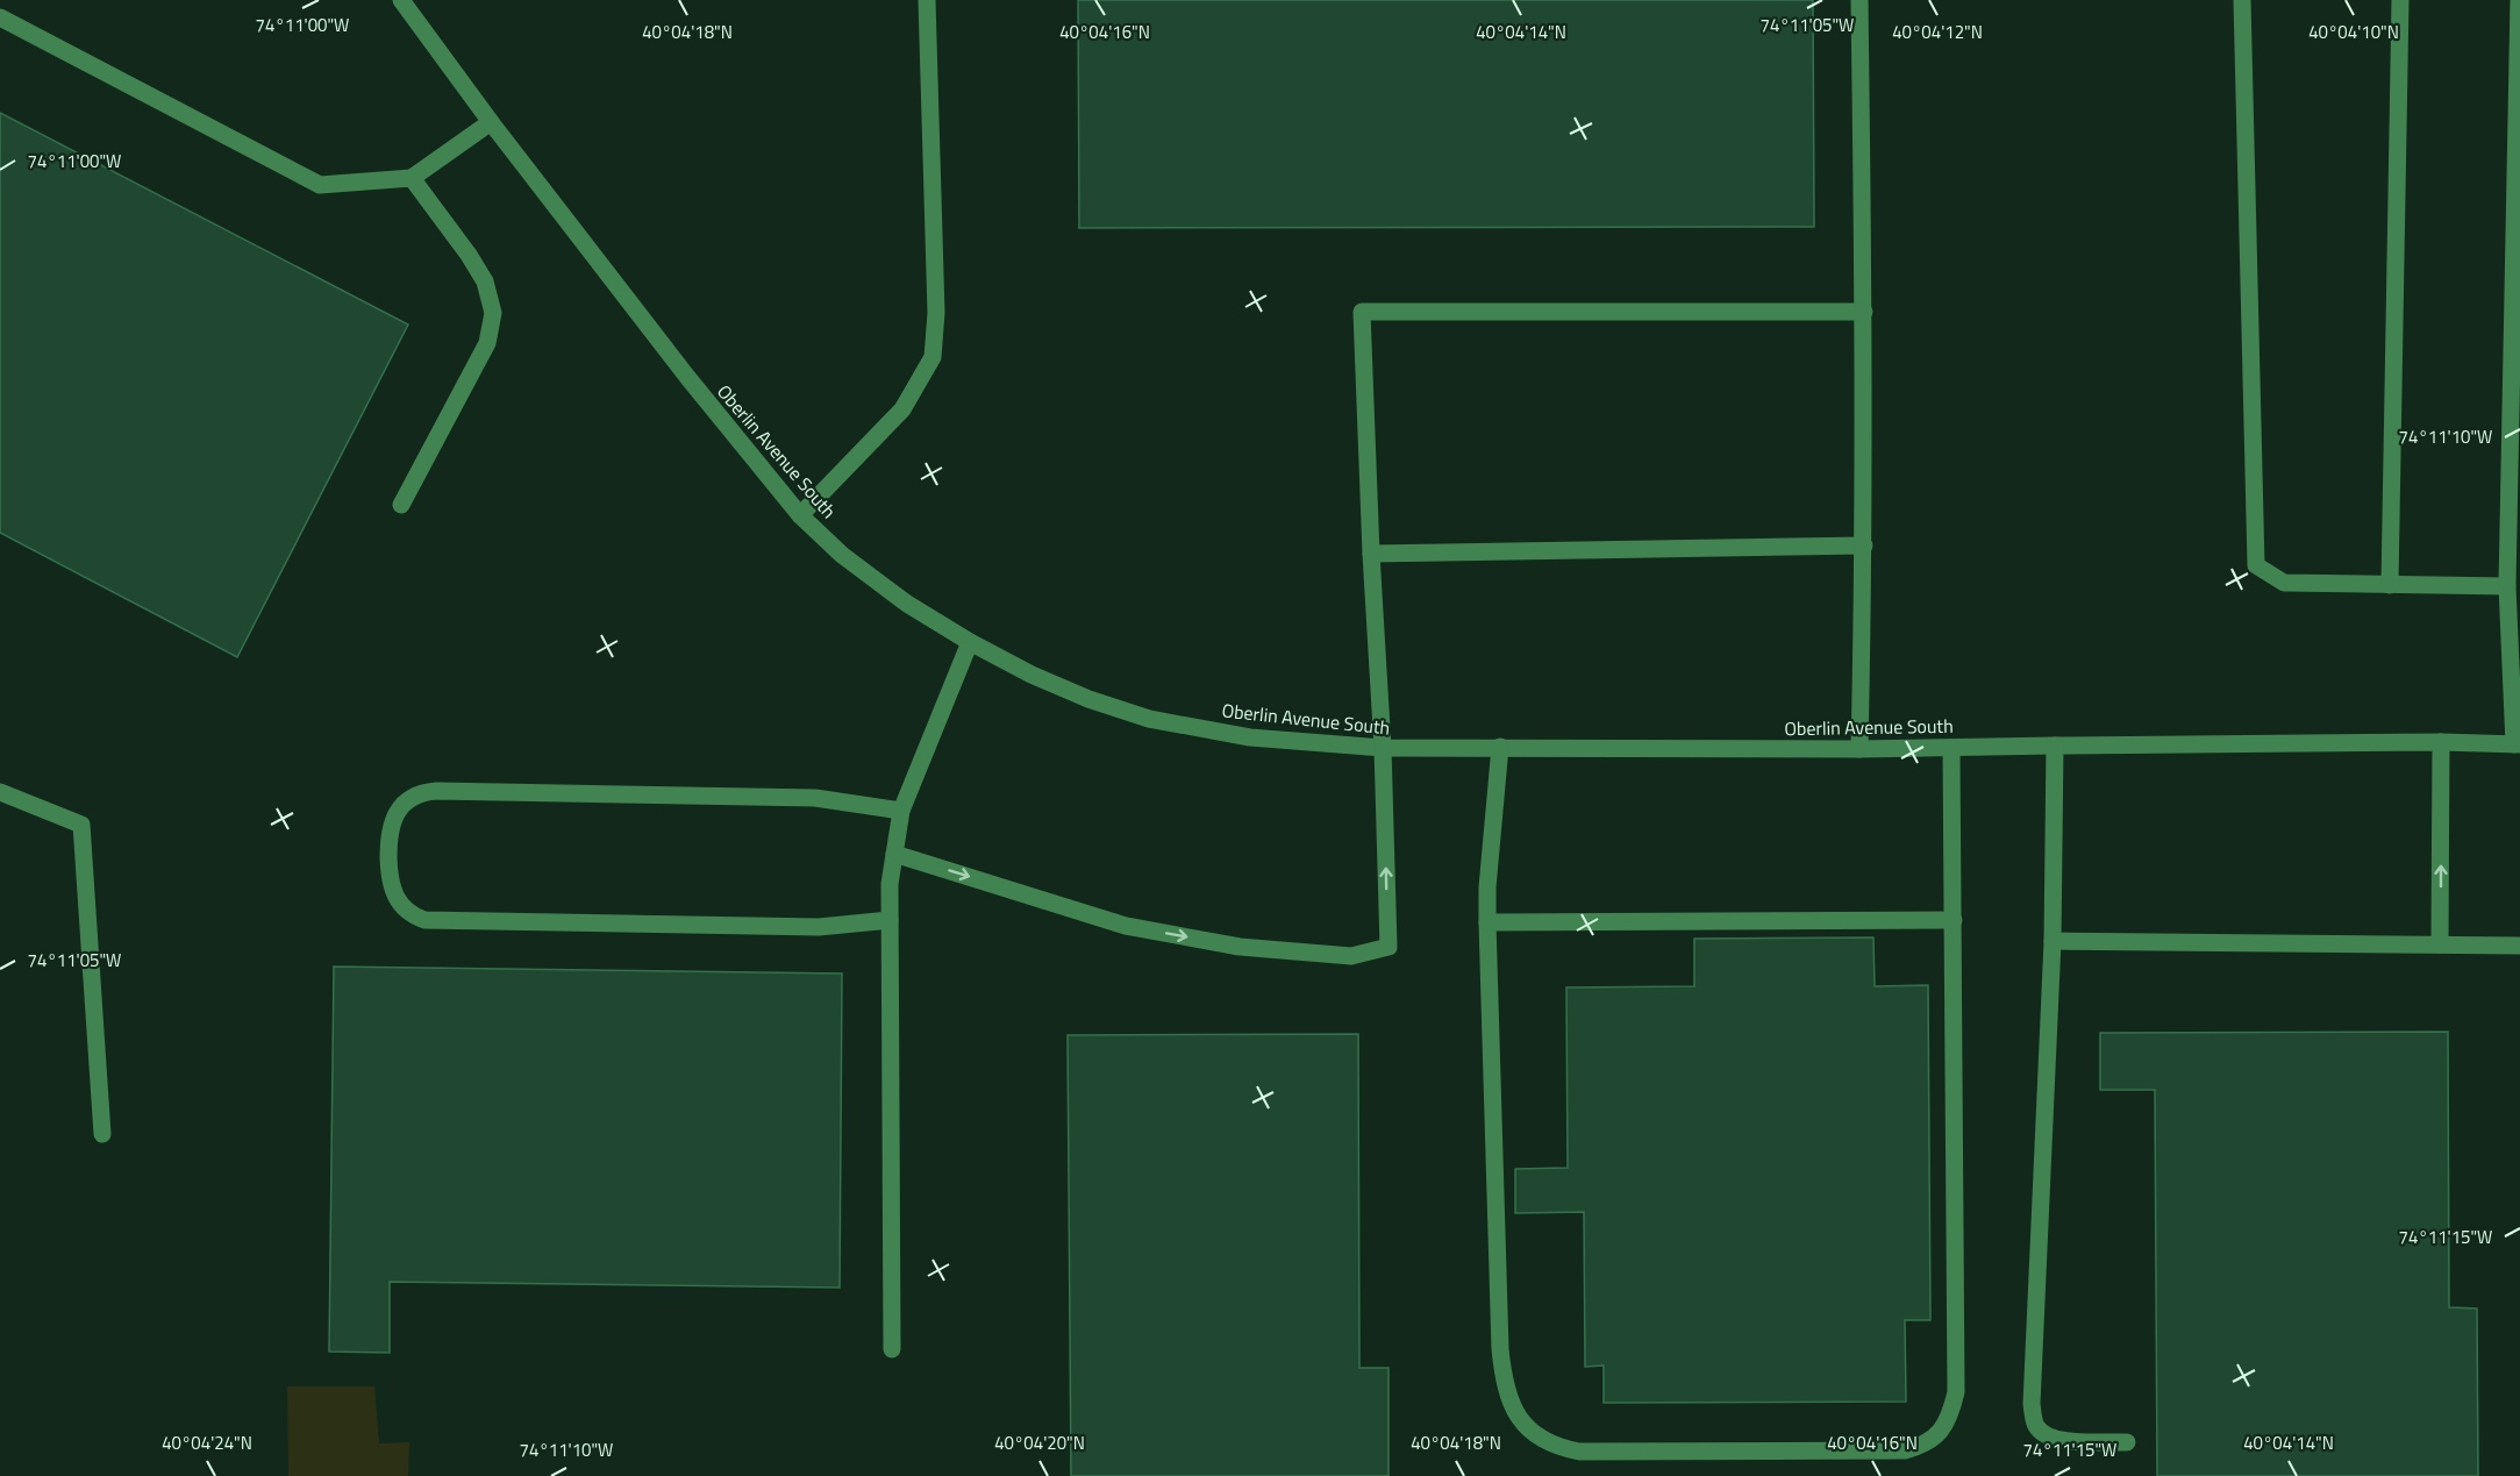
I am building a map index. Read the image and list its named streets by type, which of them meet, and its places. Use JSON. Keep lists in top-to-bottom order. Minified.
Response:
{"streets":{"street":["Oberlin Avenue South"]},"coordinates":["74°11'05\"W","74°11'00\"W","40°04'18\"N","40°04'14\"N","40°04'16\"N","40°04'12\"N","40°04'10\"N","74°11'10\"W","74°11'15\"W","40°04'24\"N","40°04'20\"N"]}
